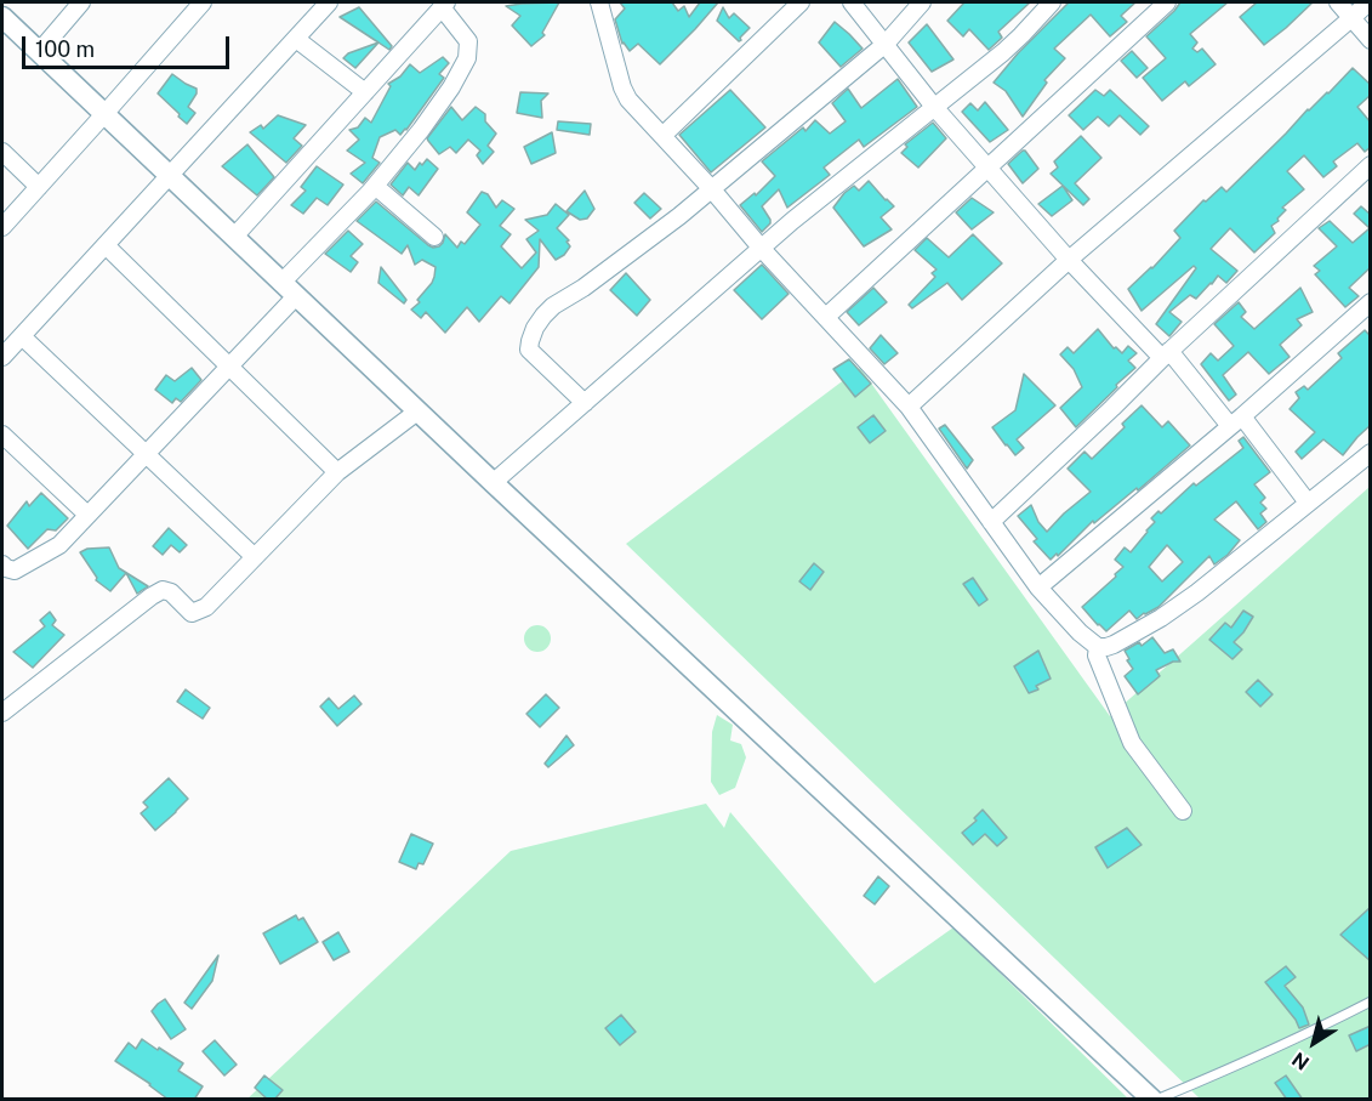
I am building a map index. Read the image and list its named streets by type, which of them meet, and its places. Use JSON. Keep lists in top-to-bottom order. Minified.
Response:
{"scale_bar":"100 m","north":"bottom left"}
